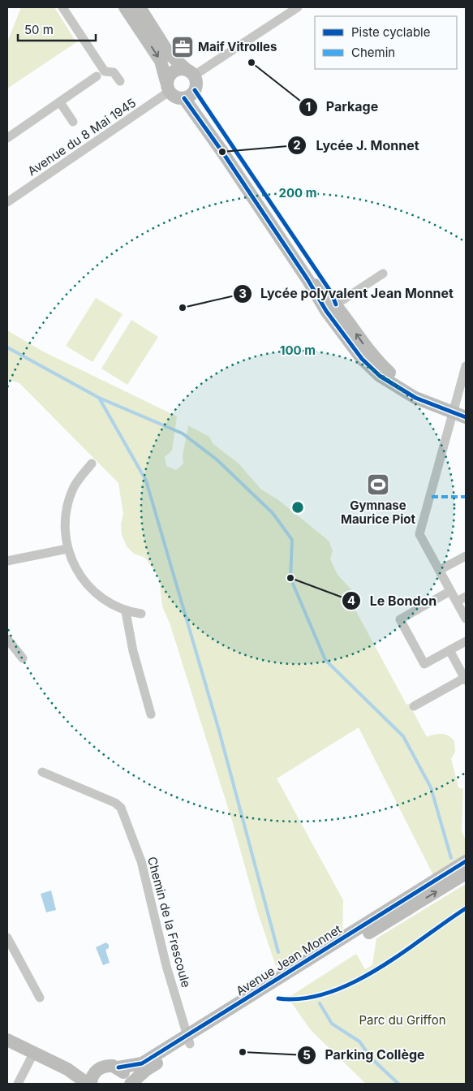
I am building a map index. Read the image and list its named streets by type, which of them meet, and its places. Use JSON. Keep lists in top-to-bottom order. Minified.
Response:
{"streets":{"street":["Avenue du 8 Mai 1945","Chemin de la Frescoule","Avenue Jean Monnet"]},"crossings":[["Chemin de la Frescoule","Avenue Jean Monnet"]],"parks":["Parc du Griffon"],"places":{"office":["Maif Vitrolles"],"other":["Parkage","Lycée J. Monnet","Lycée polyvalent Jean Monnet","Le Bondon","Parking Collège"],"sports":["Gymnase Maurice Piot"]},"legend":["Piste cyclable","Chemin"],"scale_bar":"50 m","rings":["200 m","100 m"]}
